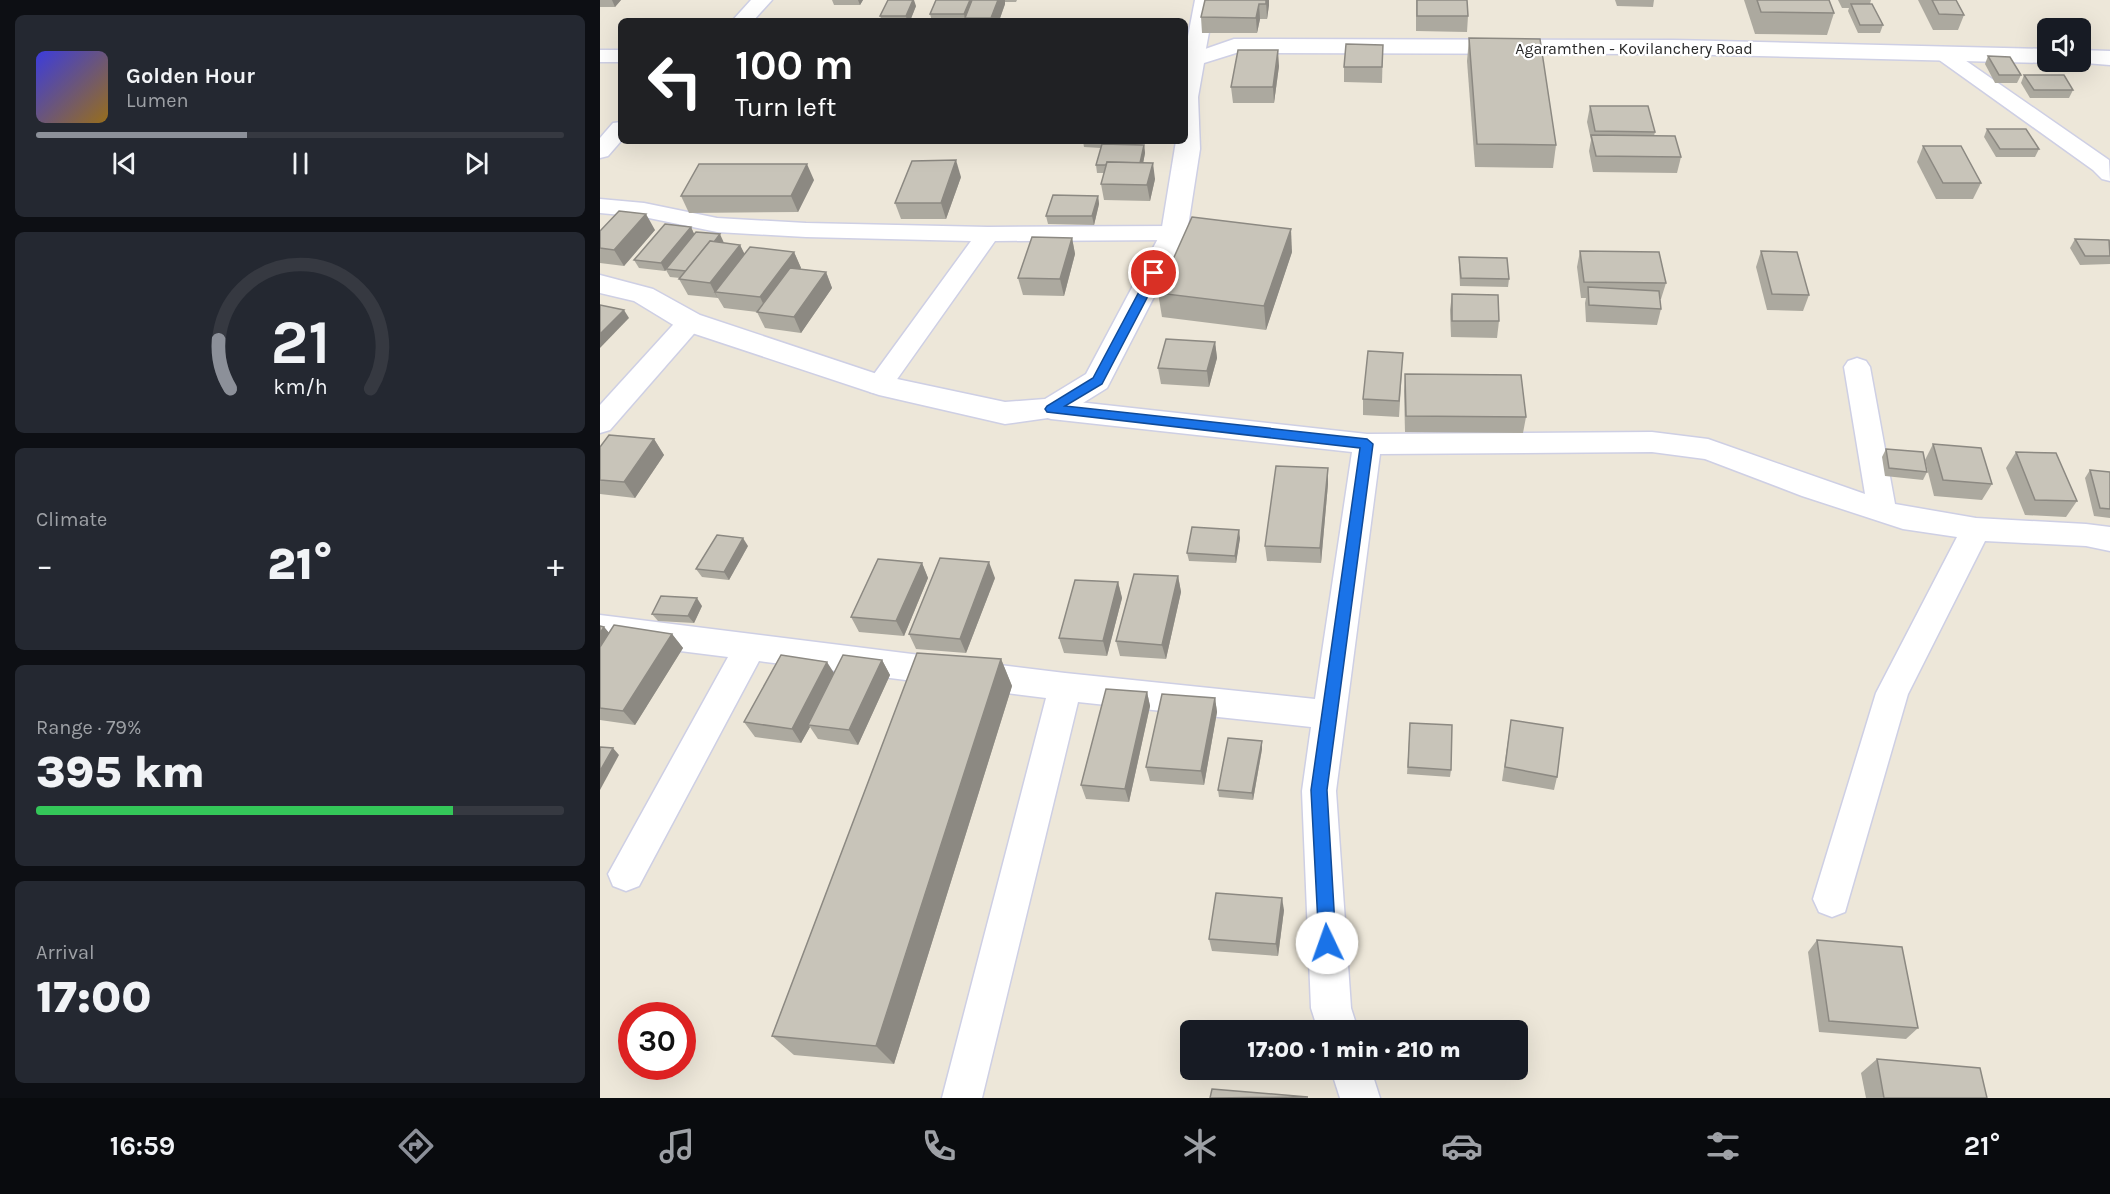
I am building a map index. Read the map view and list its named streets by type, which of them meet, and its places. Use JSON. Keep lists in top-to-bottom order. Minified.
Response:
{"streets":{"main road":["Agaramthen - Kovilanchery Road"]},"page":{"turn":["100 m","Turn left"],"song":["Golden Hour","Lumen"],"tile":["Climate",["Range · 79%","395 km"],["Arrival","17:00"]],"heat":["−","21°","+"],"limit":"30","trip":"17:00 · 1 min · 210 m","tabs":["16:59","21°"],"gauge":["21","km/h"]}}
